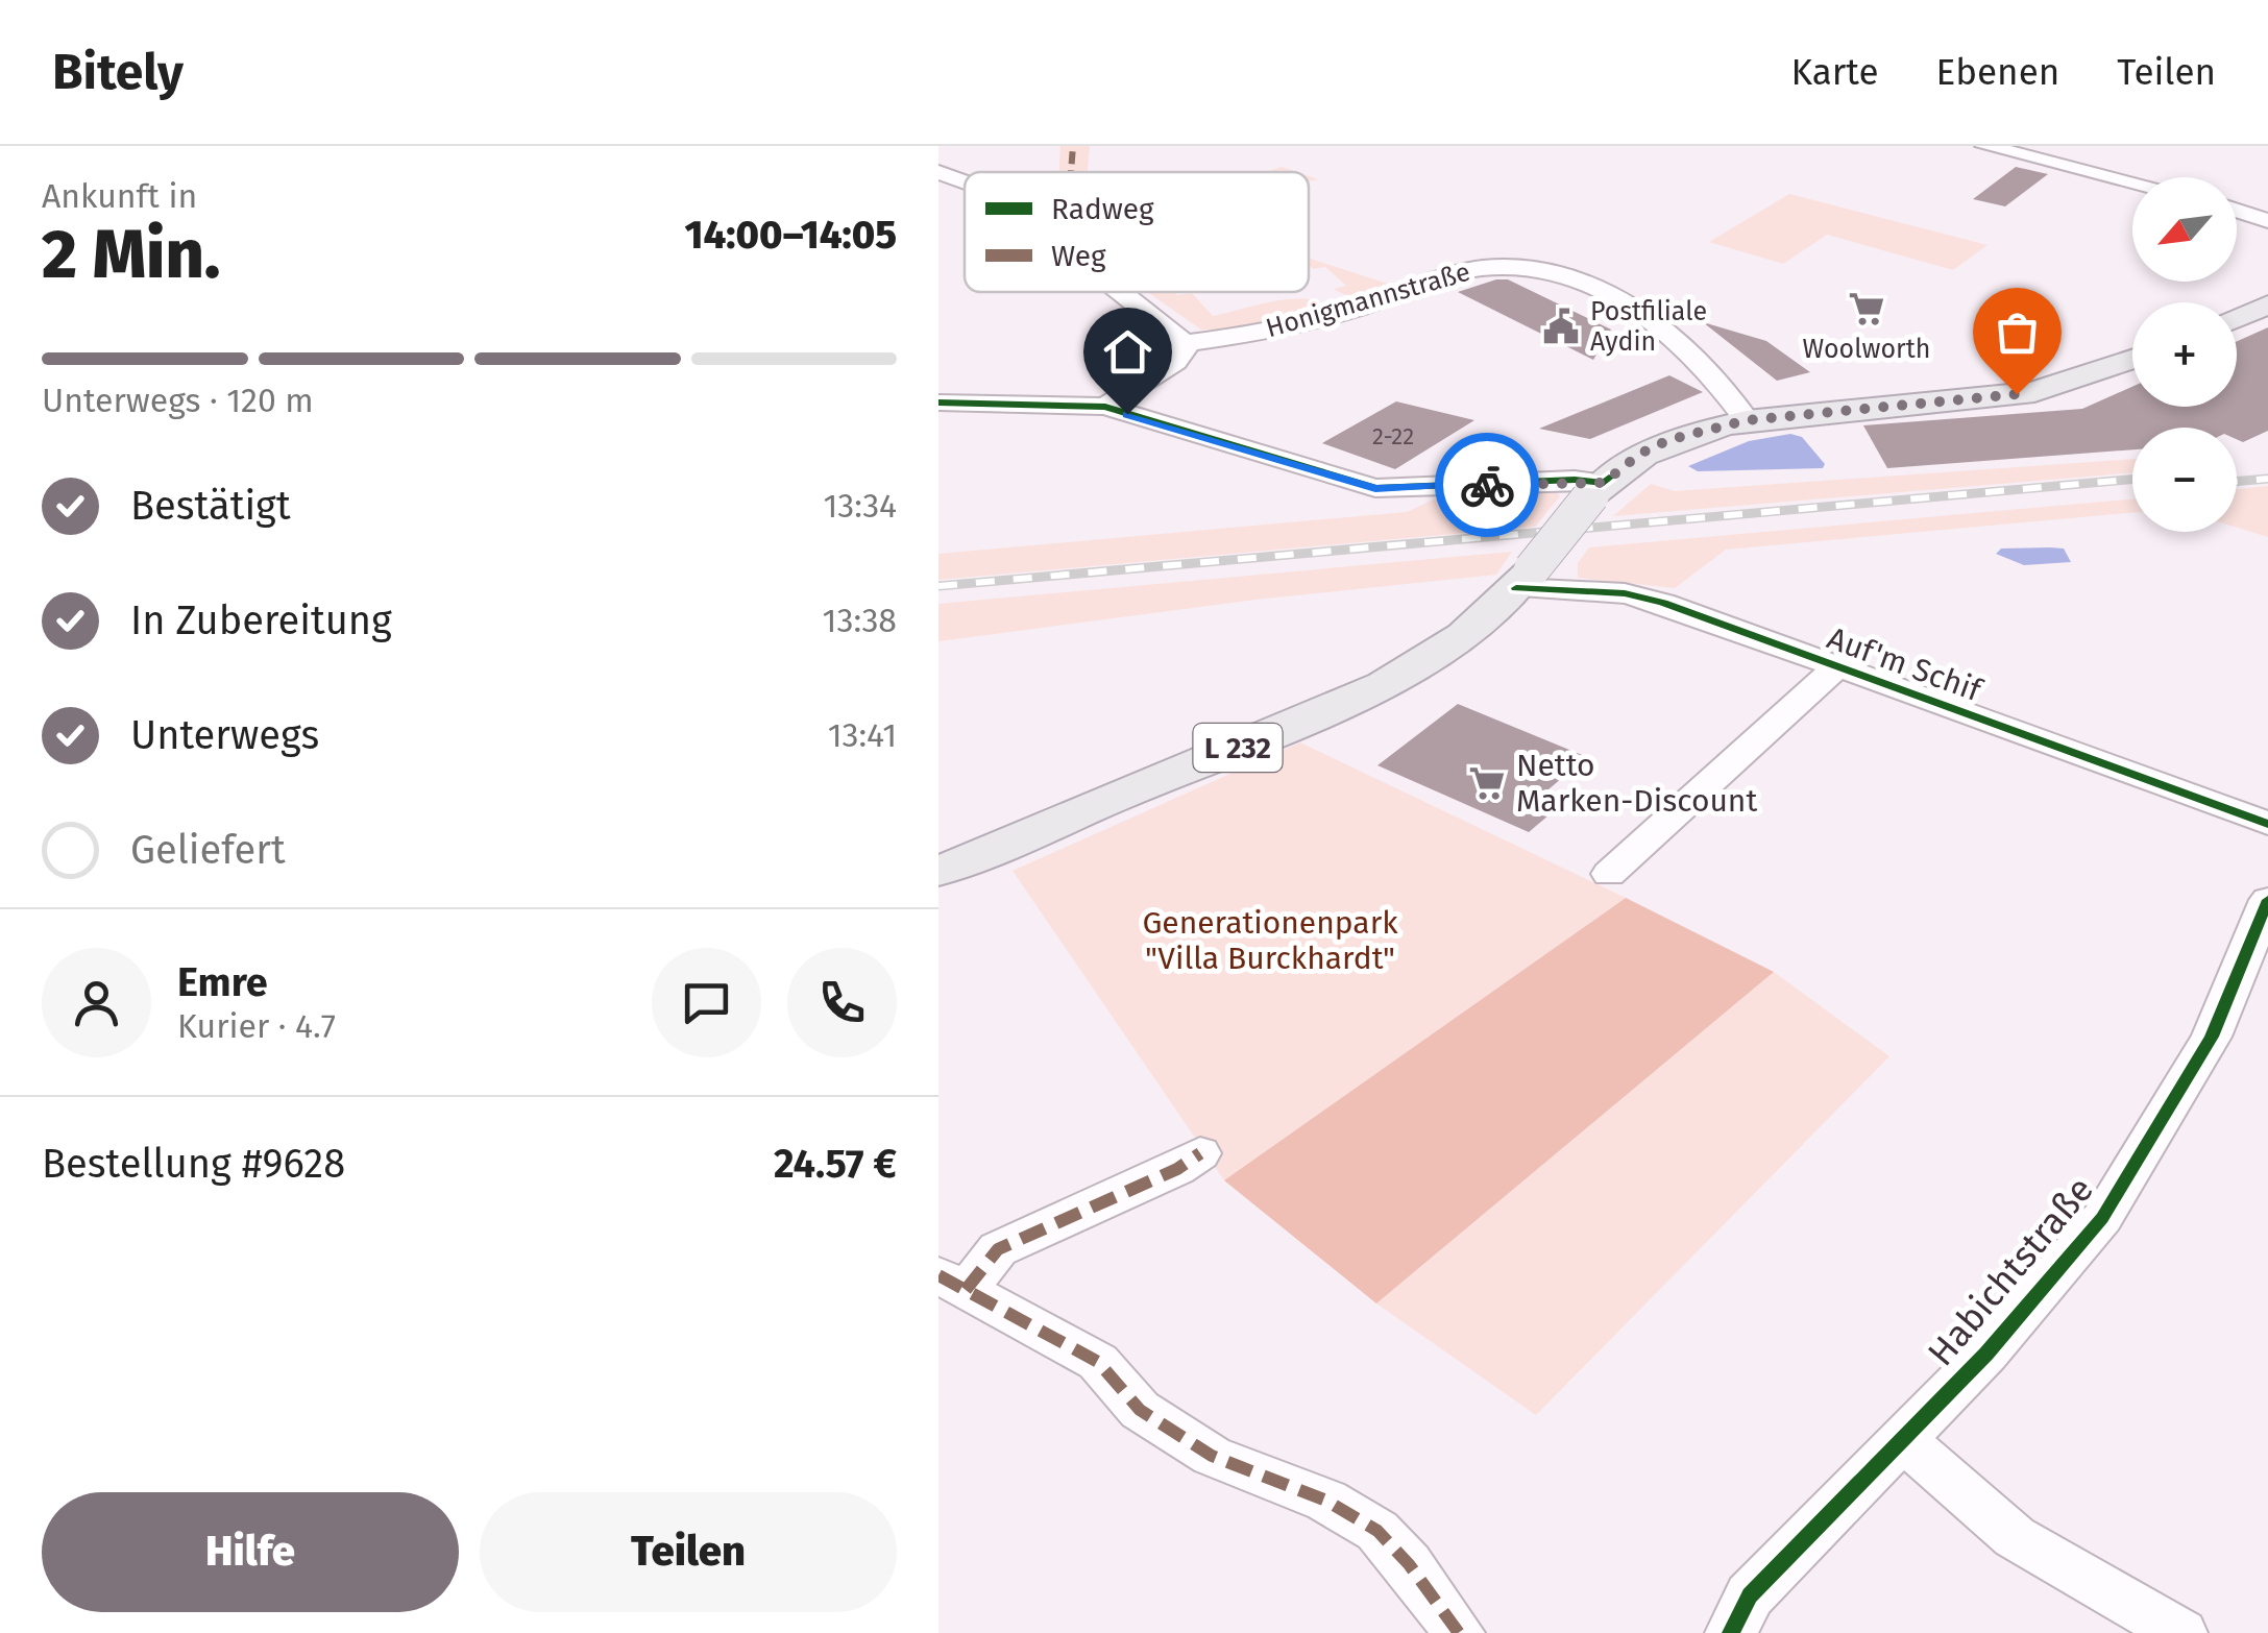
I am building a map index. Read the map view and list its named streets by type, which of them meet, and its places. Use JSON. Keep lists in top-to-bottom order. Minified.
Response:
{"streets":{"main road":["L 232"],"street":["Honigmannstraße","Auf'm Schif","Habichtstraße"]},"crossings":[["Honigmannstraße","L 232"],["Auf'm Schif","L 232"]],"parks":["Generationenpark \"Villa Burckhardt\""],"places":{"supermarket":["Woolworth","Netto Marken-Discount"],"public building":["Postfiliale Aydin"]},"house_numbers":["2-22"],"legend":["Radweg","Weg"],"north":"bottom left","page":{"header":"Bitely","nav":["Karte","Ebenen","Teilen"],"heading":["2 Min.","Ankunft in","14:00–14:05"],"panel":["Emre","Kurier · 4.7","Bestellung #9628","24.57 €"],"map_buttons":["+","−"],"bar":"Unterwegs · 120 m","list":[["Bestätigt","13:34"],["In Zubereitung","13:38"],["Unterwegs","13:41"],"Geliefert"],"buttons":["Hilfe","Teilen"]}}
